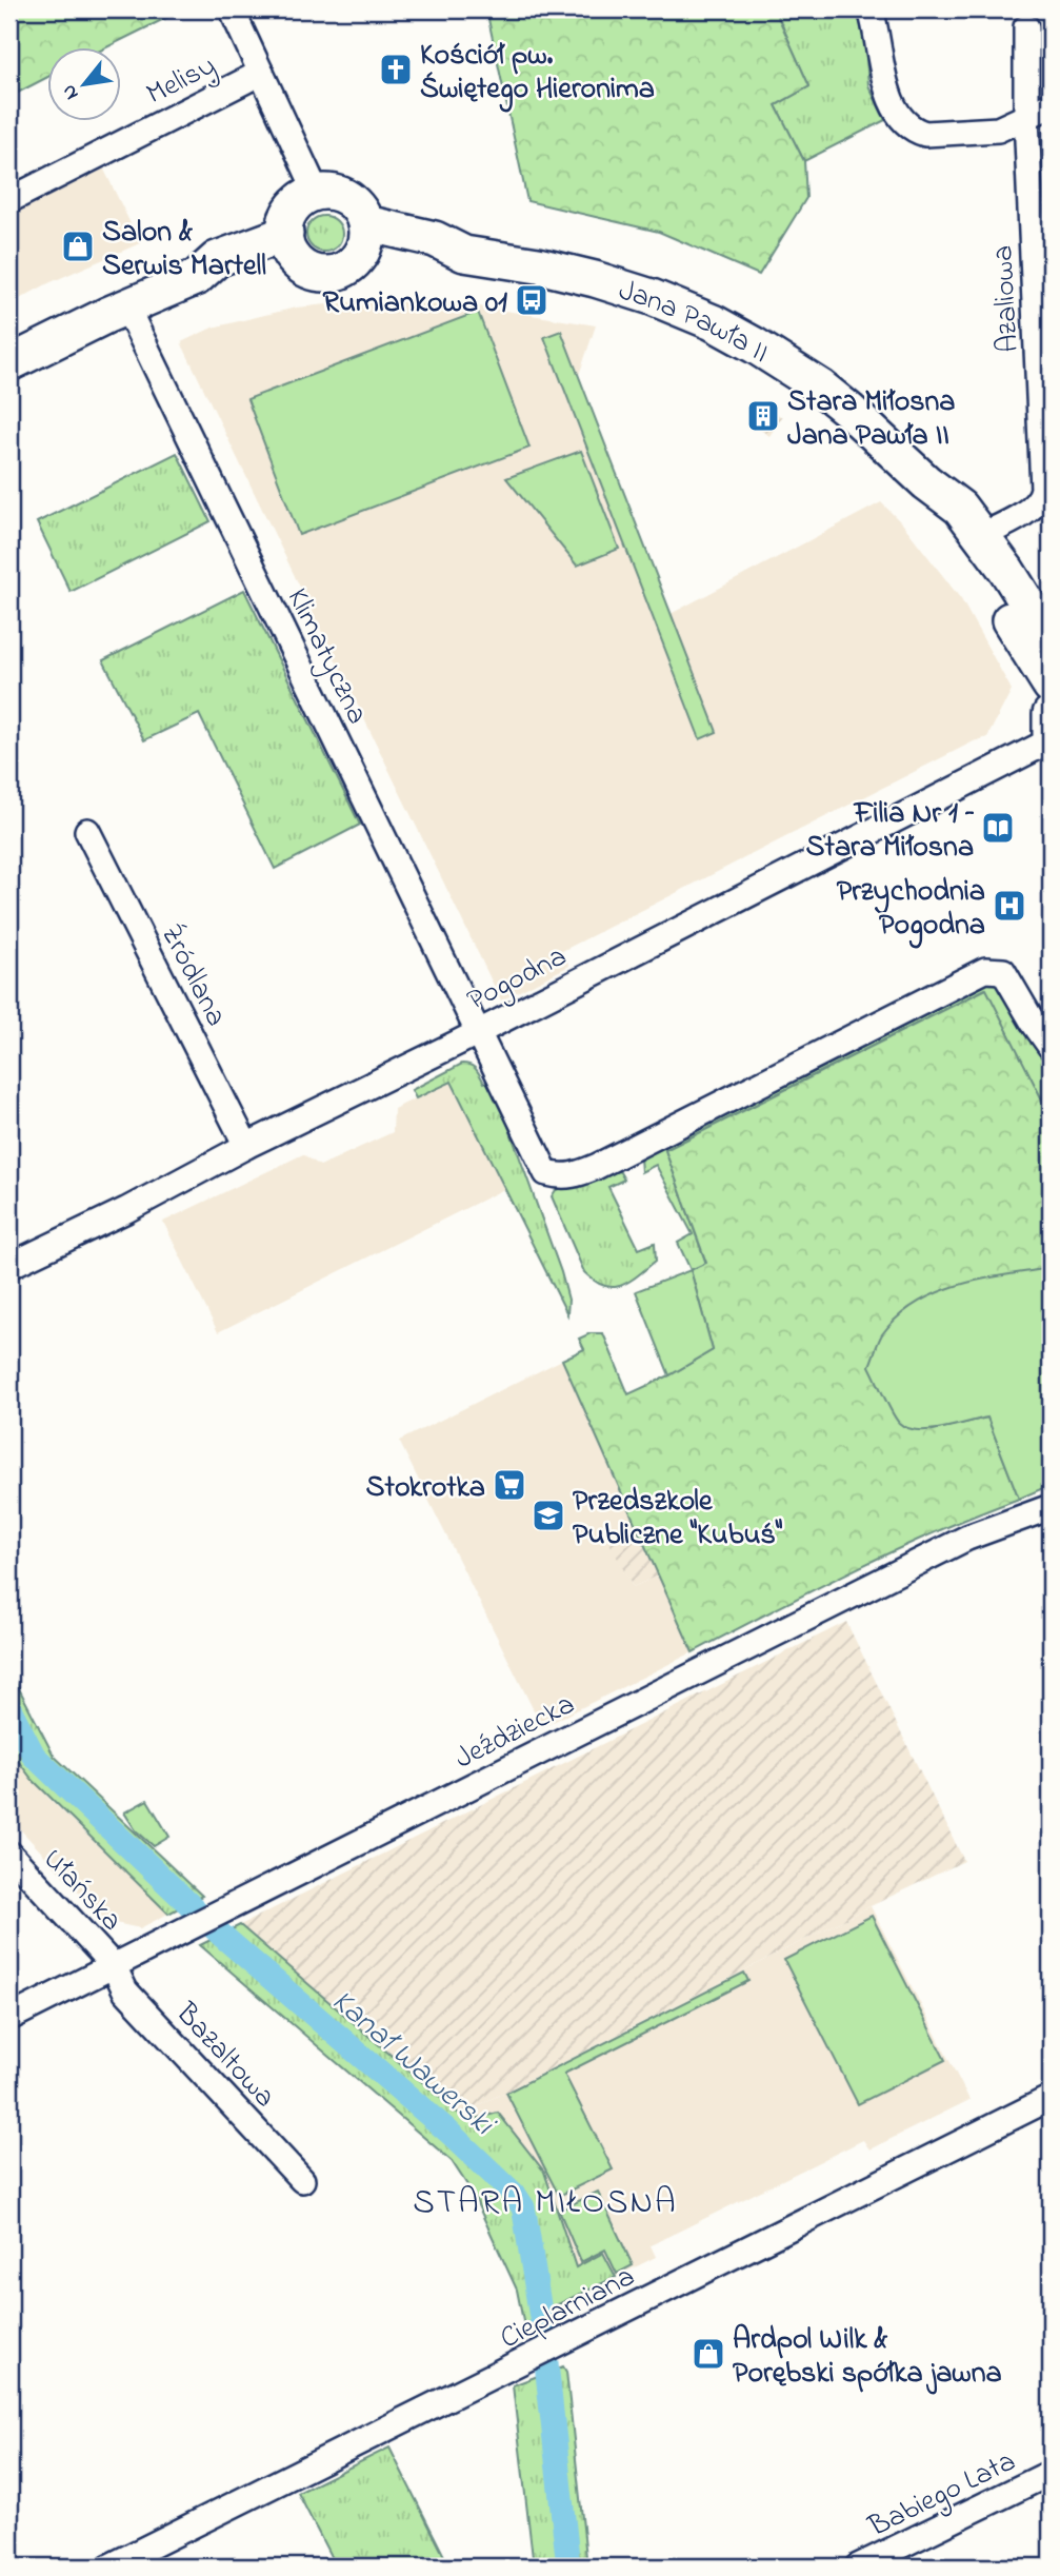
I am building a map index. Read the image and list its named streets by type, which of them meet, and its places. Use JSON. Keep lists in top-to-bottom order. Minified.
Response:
{"streets":{"street":["Melisy","Azaliowa","Jana Pawła II","Klimatyczna","Źródlana","Pogodna","Jeździecka","Ułańska","Bazaltowa","Cieplarniana","Babiego Lata"]},"crossings":[["Azaliowa","Jana Pawła II"],["Klimatyczna","Pogodna"],["Źródlana","Pogodna"],["Jeździecka","Ułańska"],["Jeździecka","Bazaltowa"],["Ułańska","Bazaltowa"]],"districts":["STARA MIŁOSNA"],"water":["Kanał Wawerski"],"places":{"church":["Kościół pw. Świętego Hieronima"],"shop":["Salon & Serwis Martell","Ardpol Wilk & Porębski spółka jawna"],"bus stop":["Rumiankowa 01"],"building":["Stara Miłosna Jana Pawła II"],"library":["Filia Nr 1 – Stara Miłosna"],"hospital":["Przychodnia Pogodna"],"supermarket":["Stokrotka"],"school or university":["Przedszkole Publiczne \"Kubuś\""]},"north":"bottom left"}
